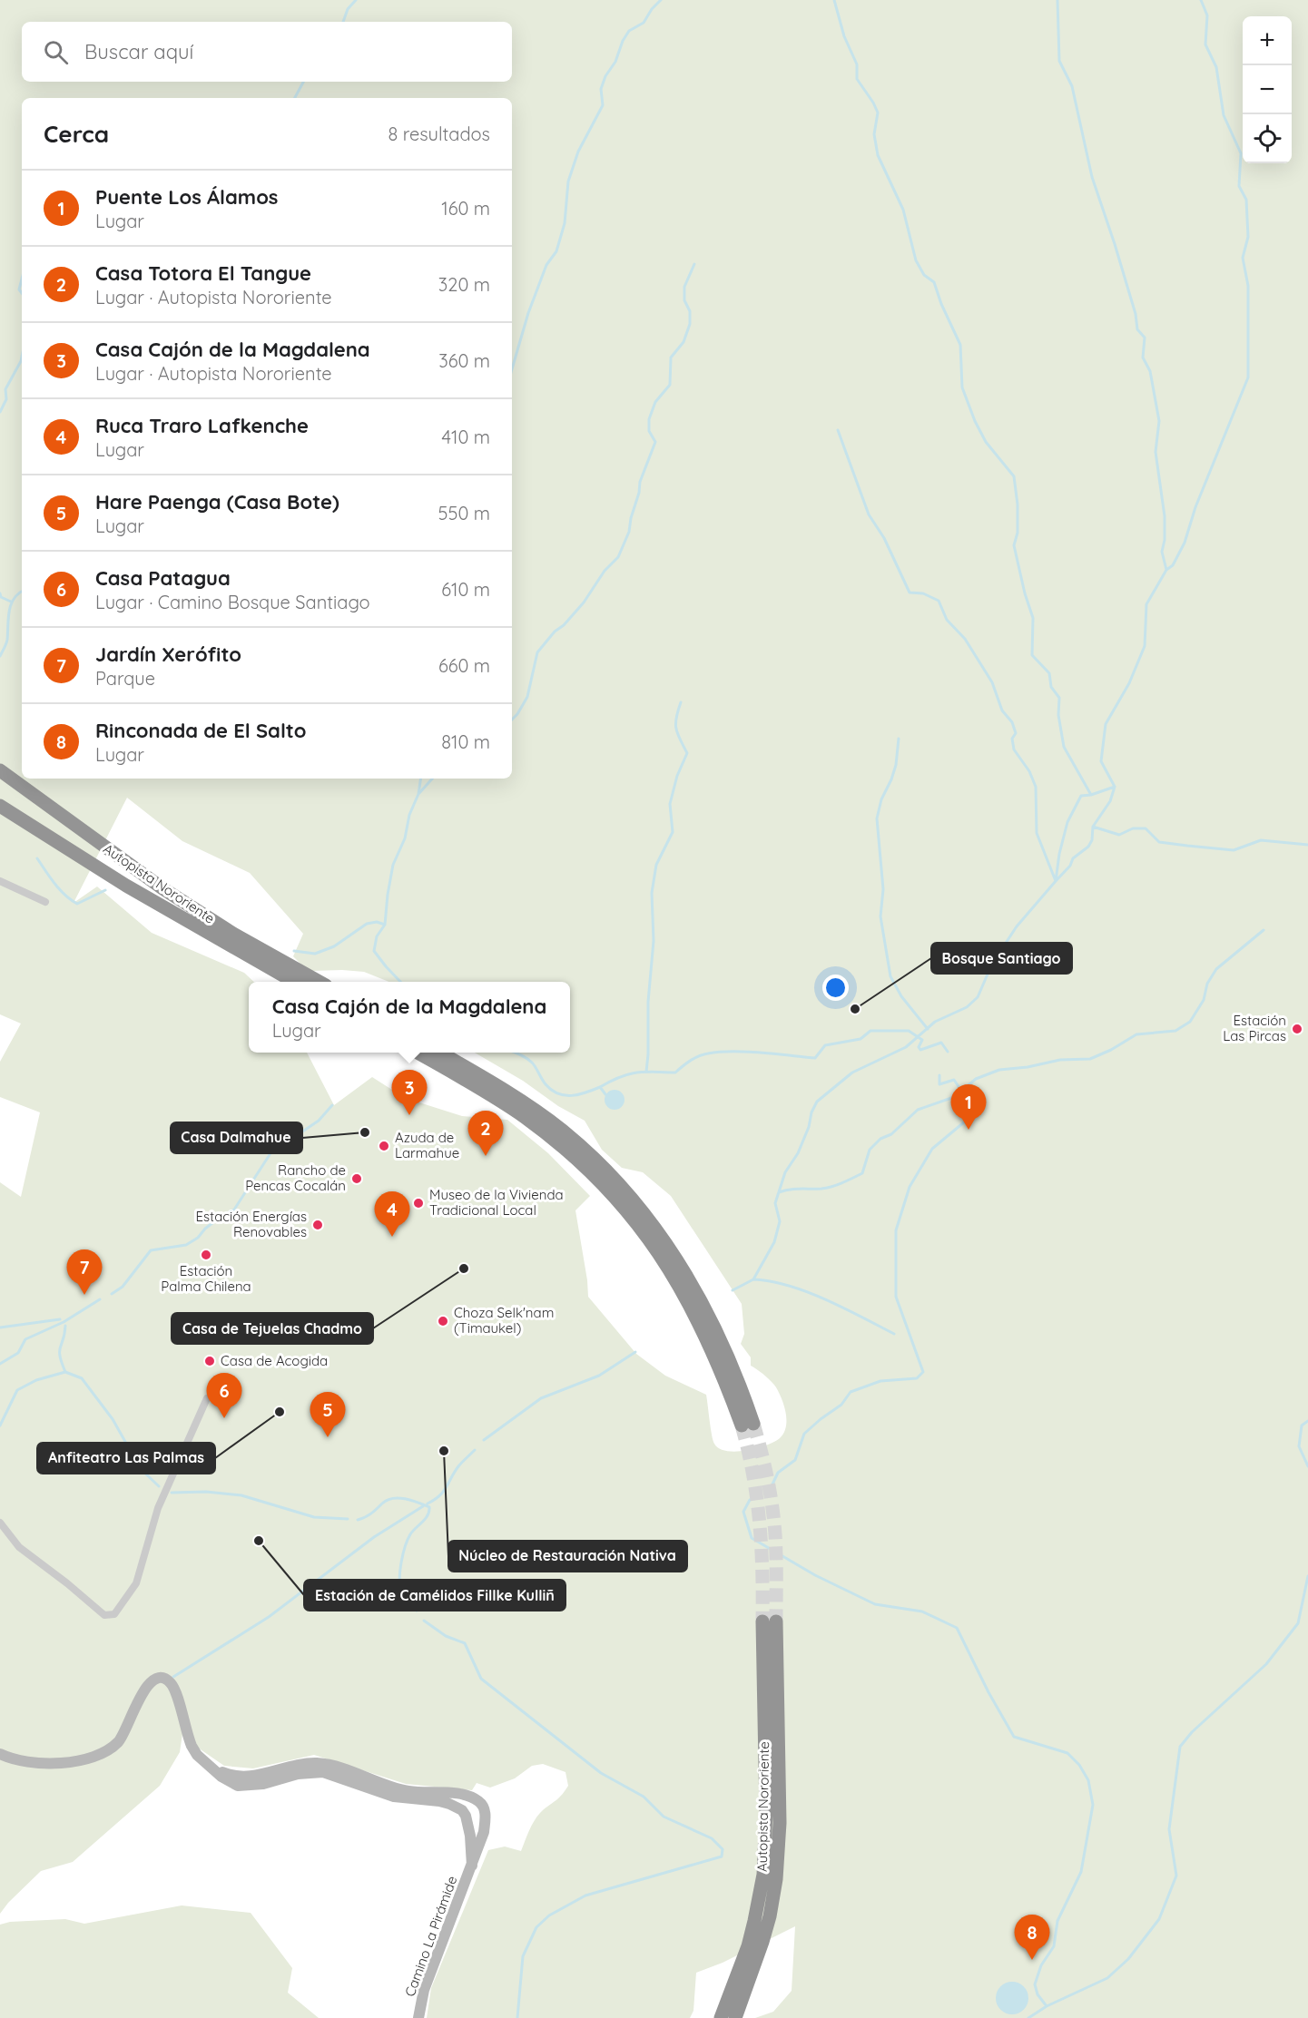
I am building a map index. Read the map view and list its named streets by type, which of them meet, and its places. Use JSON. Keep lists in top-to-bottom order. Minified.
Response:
{"streets":{"highway":["Autopista Nororiente"],"street":["Camino La Pirámide"]},"places":["Bosque Santiago","Estación Las Pircas","Casa Dalmahue","Azuda de Larmahue","Rancho de Pencas Cocalán","Museo de la Vivienda Tradicional Local","Estación Energías Renovables","Estación Palma Chilena","Casa de Tejuelas Chadmo","Choza Selk'nam (Timaukel)","Casa de Acogida","Anfiteatro Las Palmas","Núcleo de Restauración Nativa","Estación de Camélidos Fillke Kulliñ"],"page":{"map_buttons":["+","−"],"search":"Buscar aquí","heading":["Cerca","8 resultados"],"list":[{"mark":"1","name":"Puente Los Álamos","note":"Lugar","value":"160 m"},{"mark":"2","name":"Casa Totora El Tangue","note":"Lugar · Autopista Nororiente","value":"320 m"},{"mark":"3","name":"Casa Cajón de la Magdalena","note":"Lugar · Autopista Nororiente","value":"360 m"},{"mark":"4","name":"Ruca Traro Lafkenche","note":"Lugar","value":"410 m"},{"mark":"5","name":"Hare Paenga (Casa Bote)","note":"Lugar","value":"550 m"},{"mark":"6","name":"Casa Patagua","note":"Lugar · Camino Bosque Santiago","value":"610 m"},{"mark":"7","name":"Jardín Xerófito","note":"Parque","value":"660 m"},{"mark":"8","name":"Rinconada de El Salto","note":"Lugar","value":"810 m"}],"popup":["Casa Cajón de la Magdalena","Lugar"],"pins":["3","1","2","4","7","6","5","8"]}}
